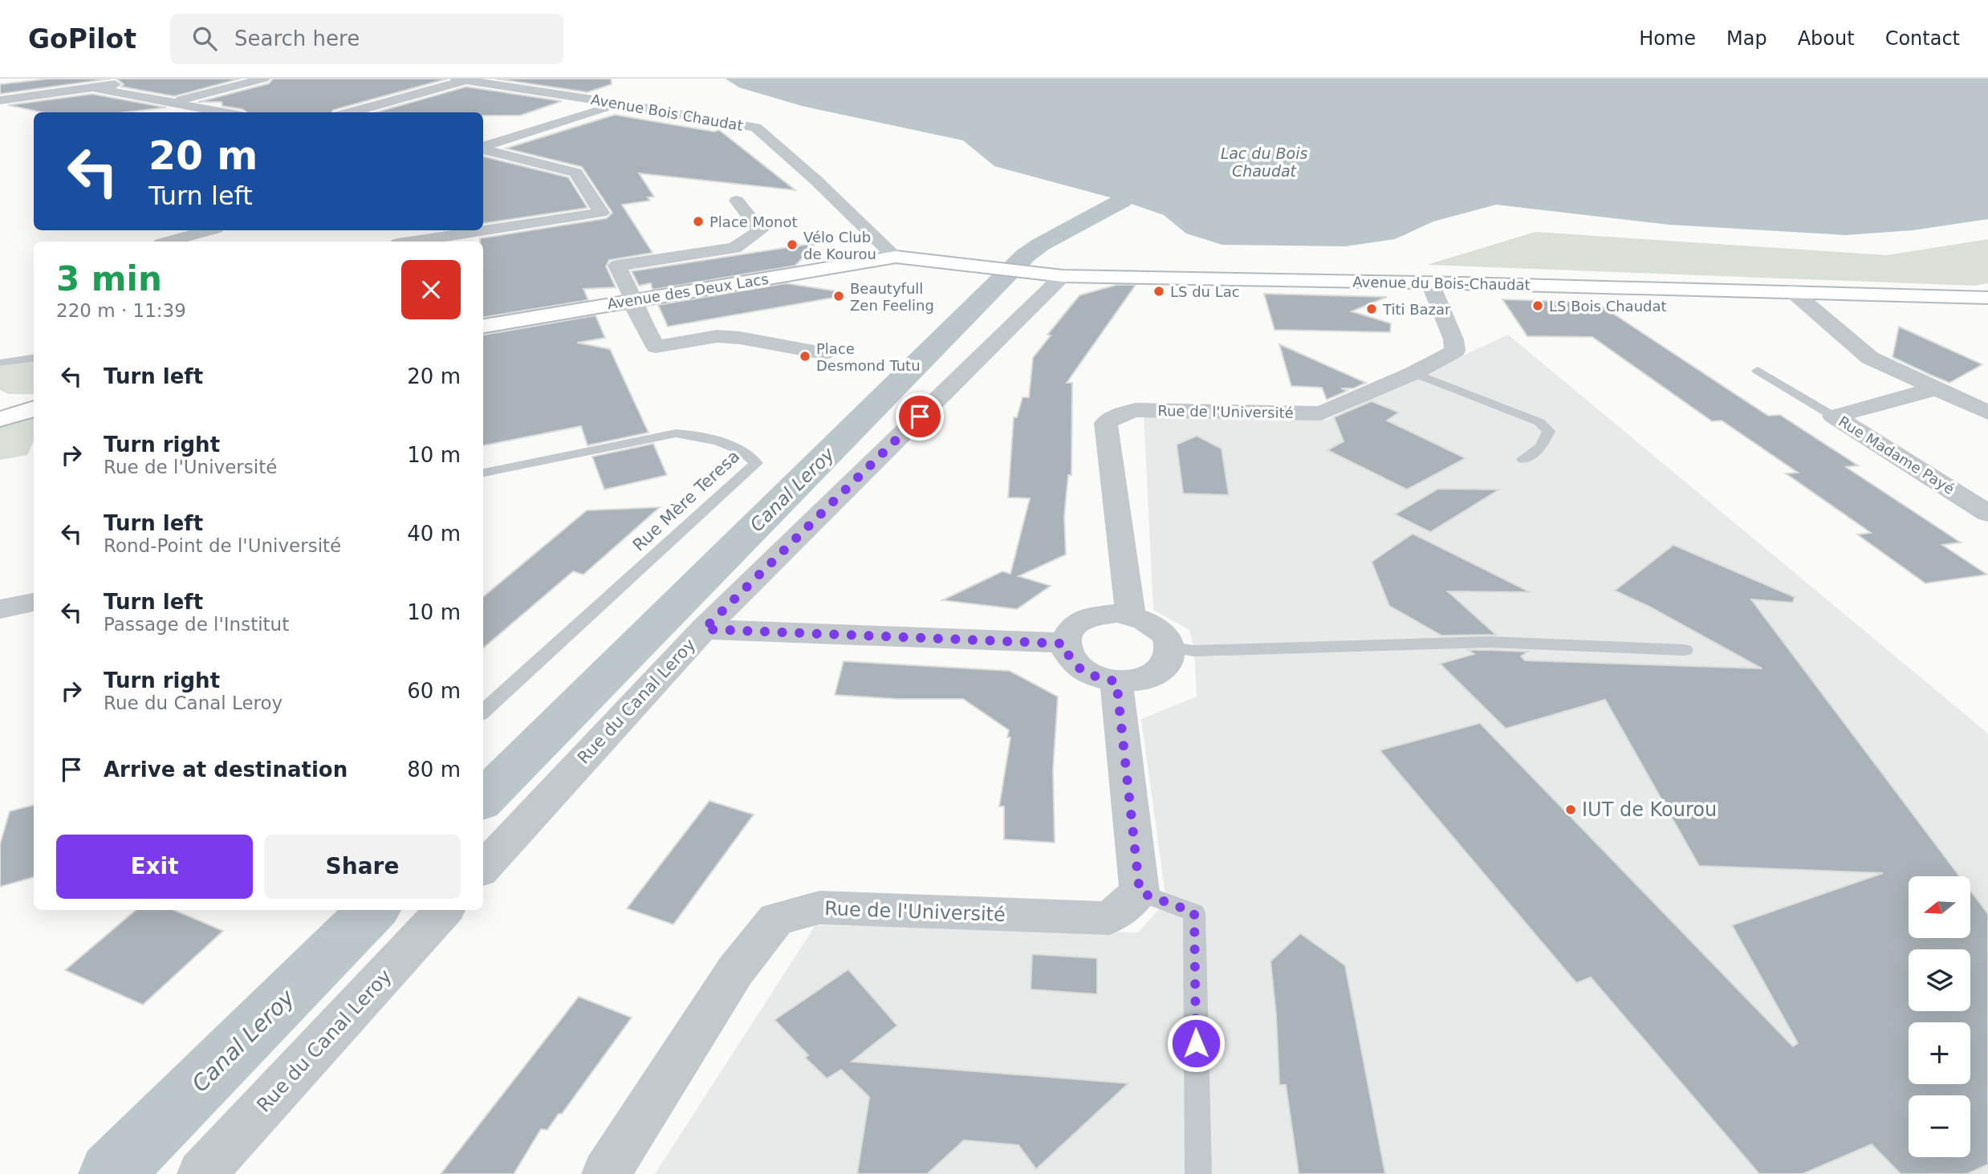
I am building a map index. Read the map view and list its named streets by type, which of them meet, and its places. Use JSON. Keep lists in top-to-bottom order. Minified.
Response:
{"streets":{"street":["Avenue Bois Chaudat","Avenue du Bois-Chaudat","Avenue des Deux Lacs","Rue de l'Université","Rue Madame Payé","Rue du Canal Leroy"],"lane":["Rue Mère Teresa"]},"crossings":[["Avenue Bois Chaudat","Avenue du Bois-Chaudat"],["Avenue Bois Chaudat","Avenue des Deux Lacs"],["Avenue du Bois-Chaudat","Avenue des Deux Lacs"],["Avenue du Bois-Chaudat","Rue de l'Université"],["Avenue du Bois-Chaudat","Rue du Canal Leroy"]],"water":["Lac du Bois Chaudat","Canal Leroy"],"places":["Place Monot","Vélo Club de Kourou","LS du Lac","Beautyfull Zen Feeling","LS Bois Chaudat","Titi Bazar","Place Desmond Tutu","IUT de Kourou"],"north":"left","page":{"header":"GoPilot","search":"Search here","nav":["Home","Map","About","Contact"],"turn":["20 m","Turn left"],"heading":["3 min","220 m · 11:39"],"list":[{"name":"Turn left","value":"20 m"},{"name":"Turn right","note":"Rue de l'Université","value":"10 m"},{"name":"Turn left","note":"Rond-Point de l'Université","value":"40 m"},{"name":"Turn left","note":"Passage de l'Institut","value":"10 m"},{"name":"Turn right","note":"Rue du Canal Leroy","value":"60 m"},{"name":"Arrive at destination","value":"80 m"}],"buttons":["Exit","Share"],"map_buttons":["+","−"]}}
